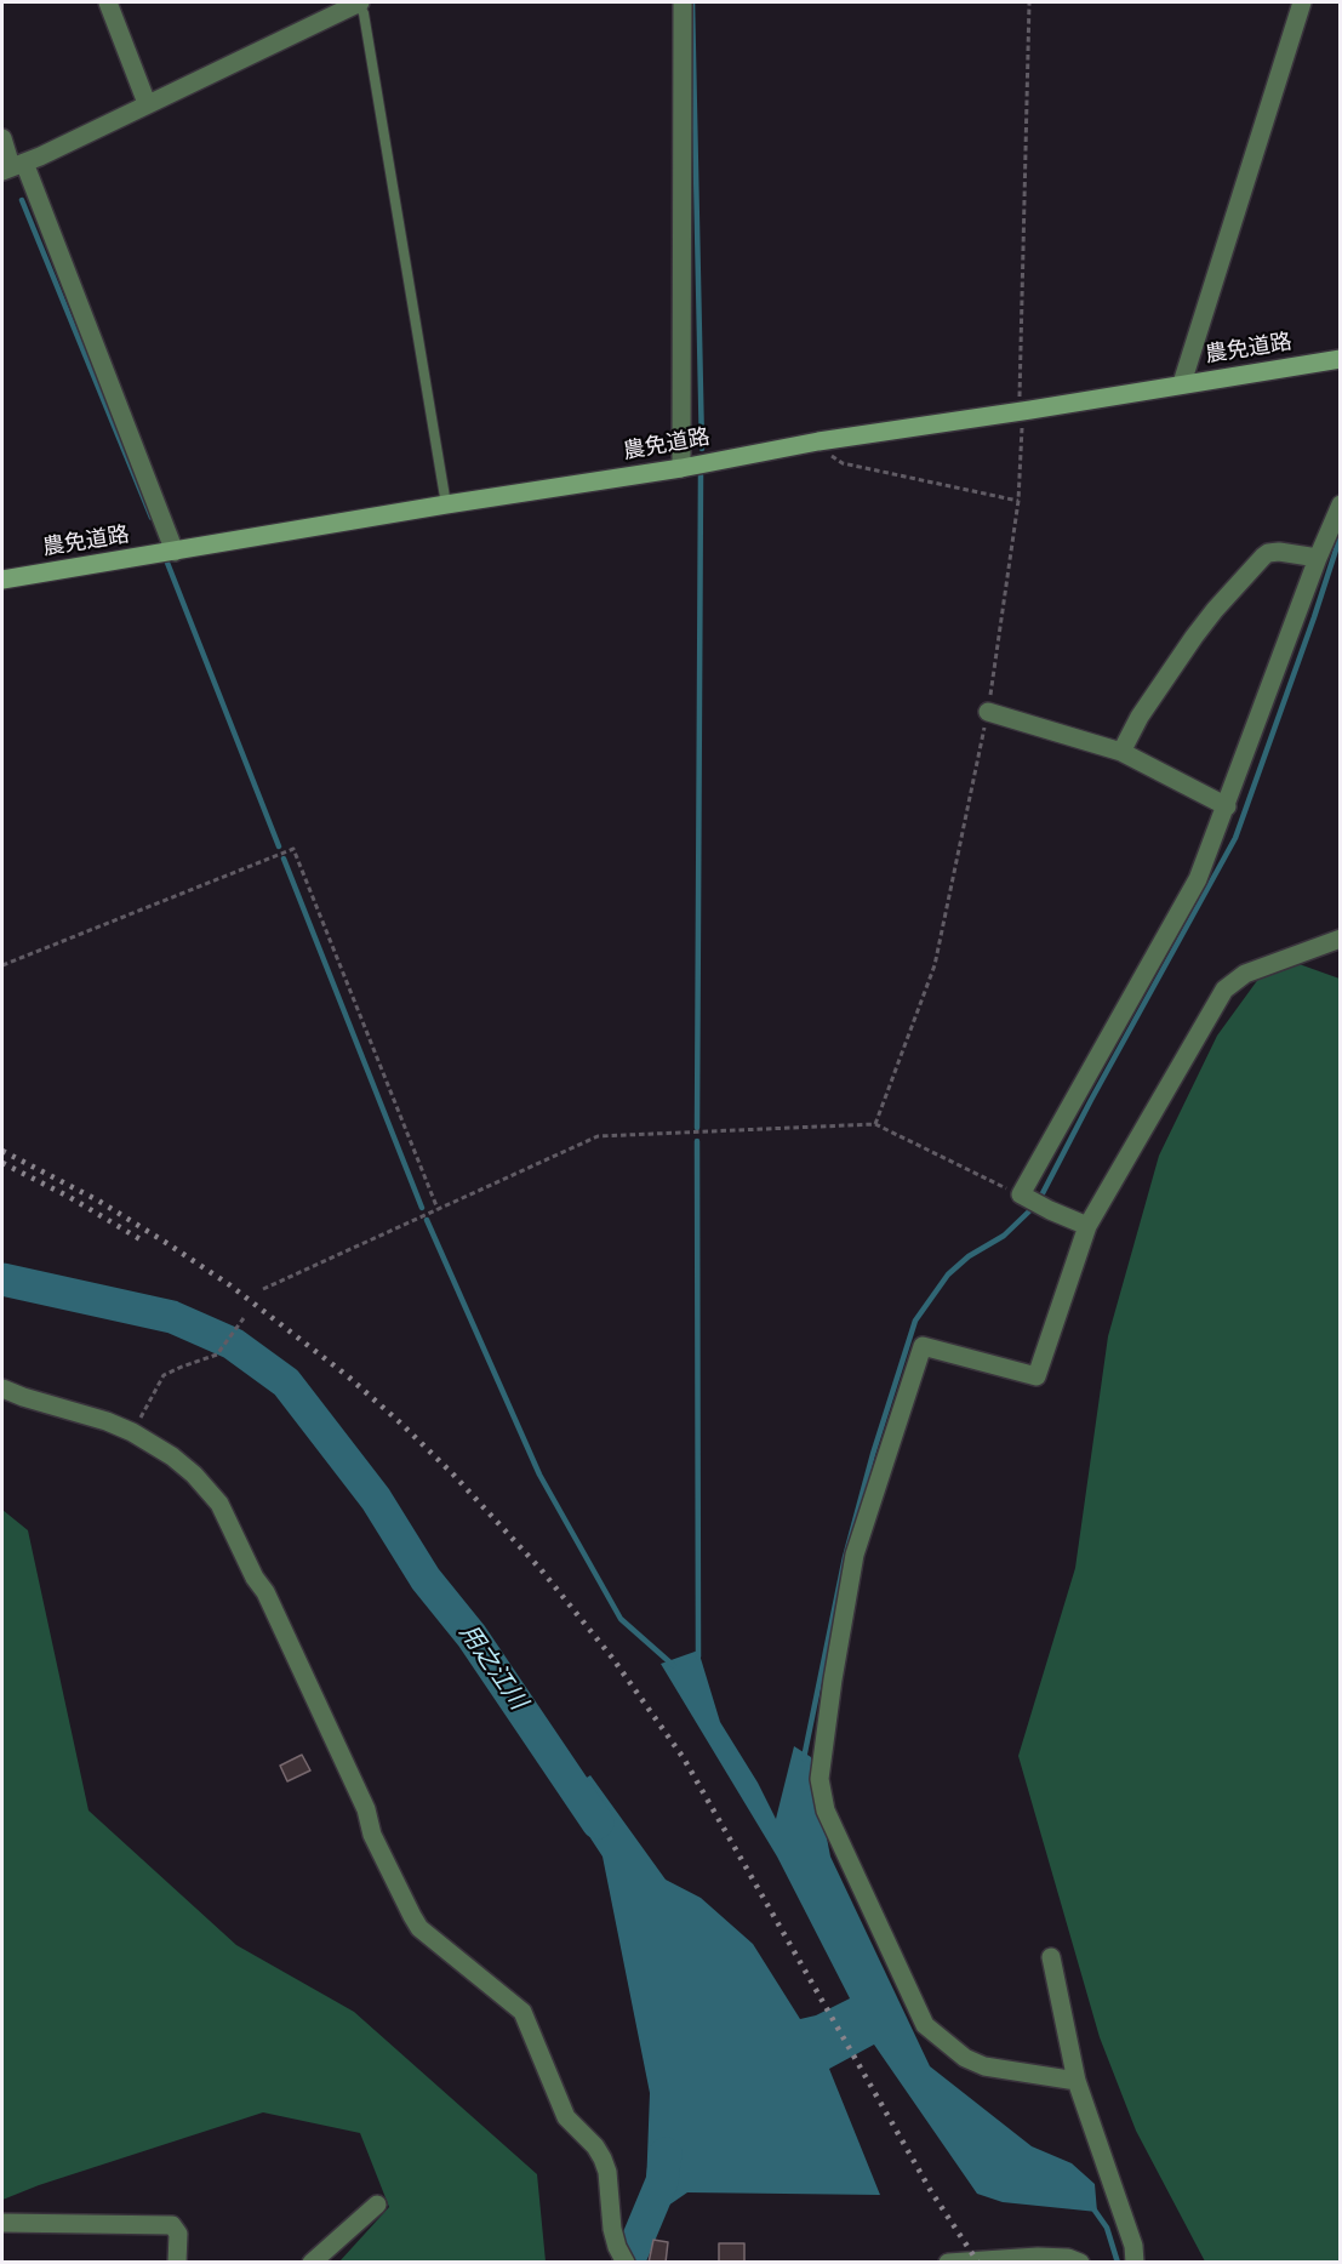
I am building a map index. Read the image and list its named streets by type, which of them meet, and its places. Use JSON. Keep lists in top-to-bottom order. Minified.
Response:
{"streets":{"street":["農免道路"]},"water":["用之江川"]}
